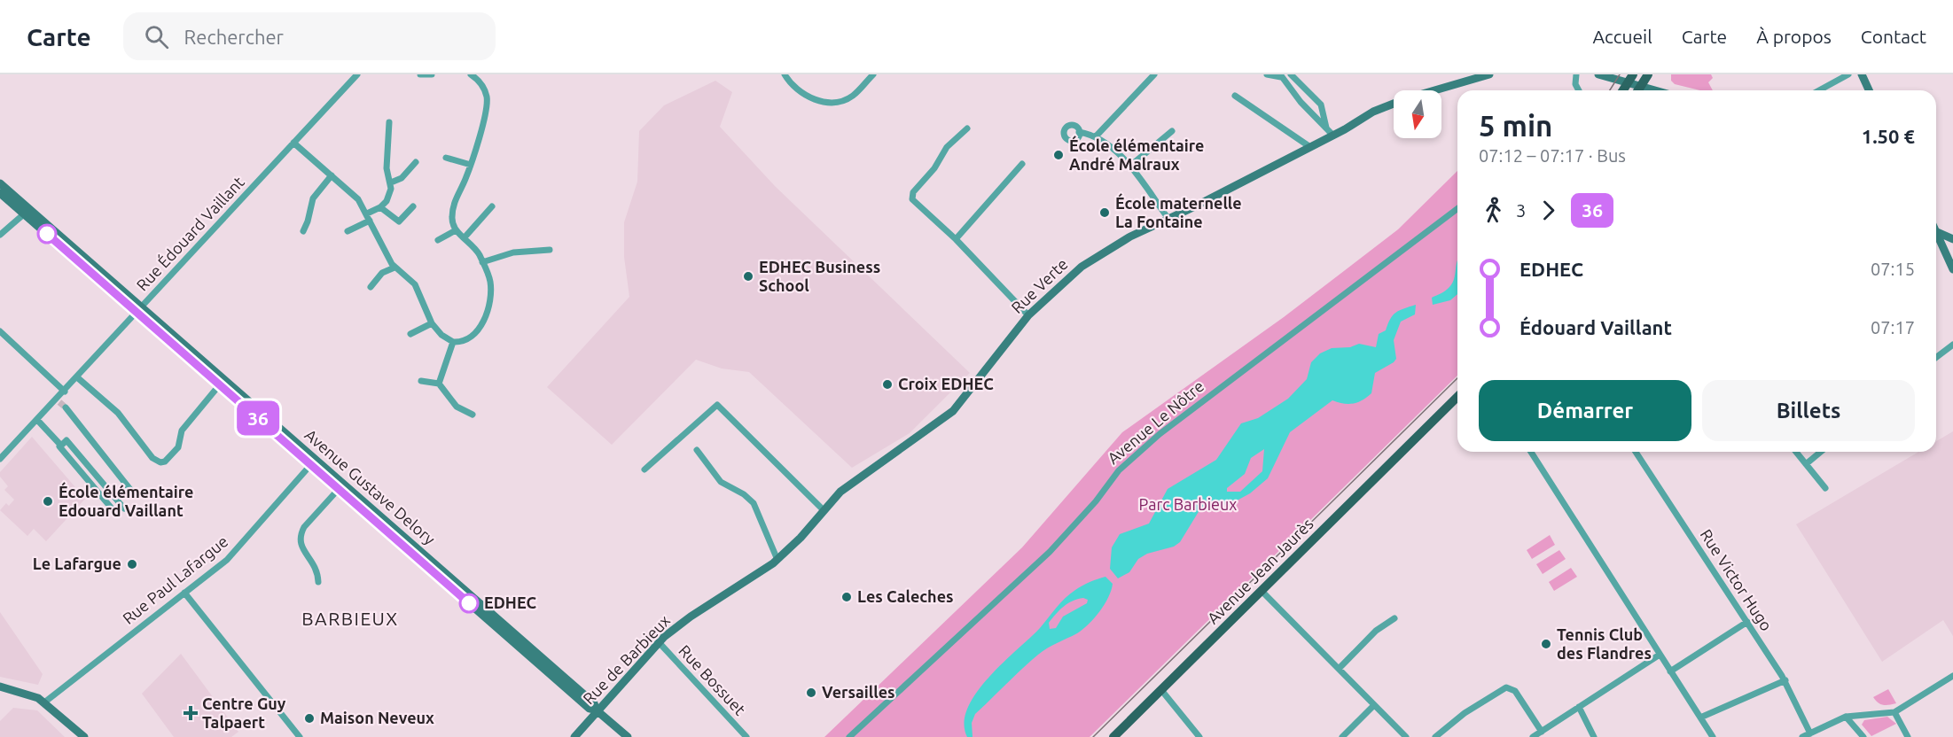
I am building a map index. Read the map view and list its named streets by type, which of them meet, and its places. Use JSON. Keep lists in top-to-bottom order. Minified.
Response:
{"streets":{"main road":["Rue Verte","Avenue Gustave Delory","Avenue Jean Jaurès","Rue de Barbieux"],"street":["Rue Édouard Vaillant","Avenue Le Nôtre","Rue Paul Lafargue","Rue Victor Hugo","Rue Bossuet"]},"crossings":[["Rue Édouard Vaillant","Avenue Gustave Delory"],["Rue Verte","Rue de Barbieux"],["Avenue Gustave Delory","Rue Paul Lafargue"],["Avenue Gustave Delory","Rue de Barbieux"],["Rue de Barbieux","Rue Bossuet"]],"districts":["BARBIEUX"],"parks":["Parc Barbieux"],"places":{"other":["École élémentaire André Malraux","École maternelle La Fontaine","EDHEC Business School","Croix EDHEC","École élémentaire Edouard Vaillant","Le Lafargue","Les Caleches","EDHEC","Tennis Club des Flandres","Versailles","Maison Neveux"],"health":["Centre Guy Talpaert"]},"lines":["bus line 36"],"north":"bottom","page":{"header":"Carte","search":"Rechercher","nav":["Accueil","Carte","À propos","Contact"],"on_map":"36","heading":["5 min","07:12 – 07:17 · Bus","1.50 €"],"legs":["3","36"],"list":[{"name":"EDHEC","value":"07:15"},{"name":"Édouard Vaillant","value":"07:17"}],"buttons":["Démarrer","Billets"]}}
